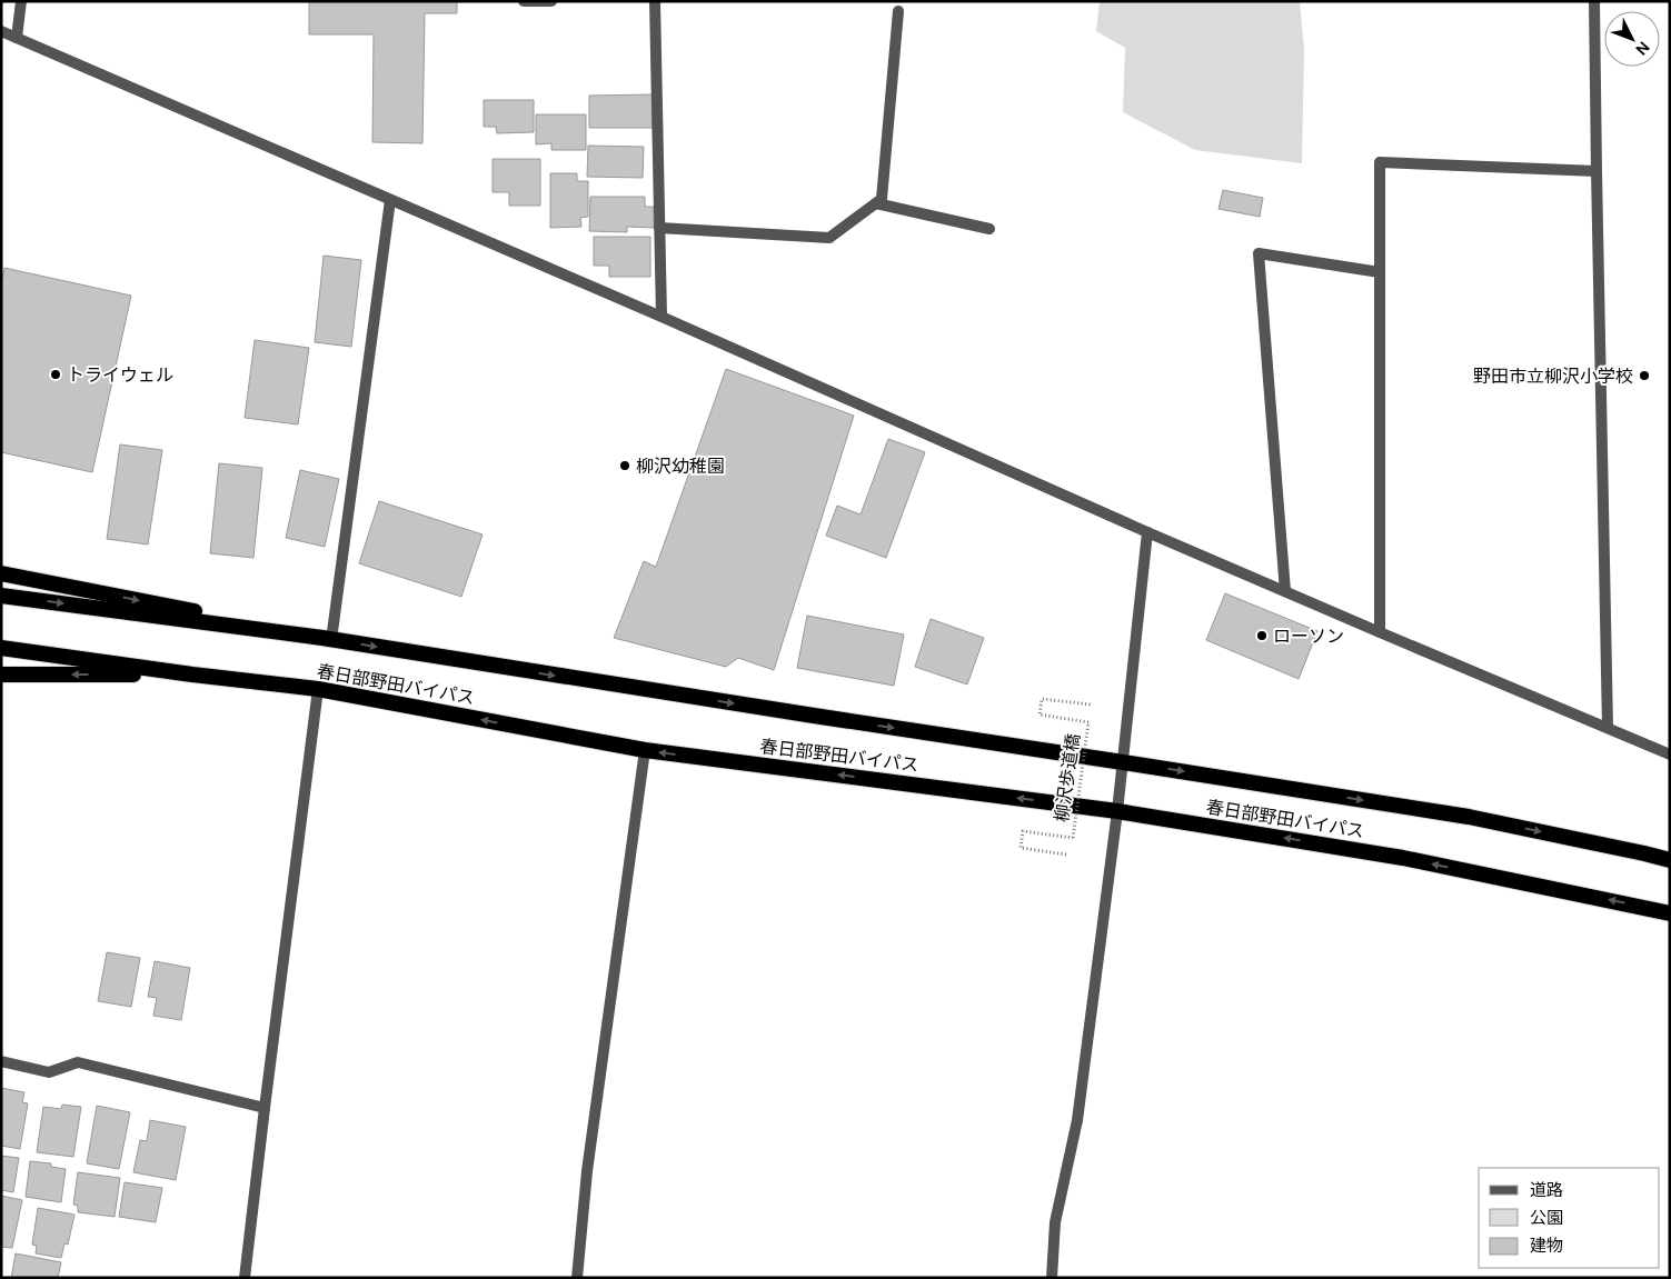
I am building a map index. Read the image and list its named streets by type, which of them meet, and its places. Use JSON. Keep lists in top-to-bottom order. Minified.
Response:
{"streets":{"highway":["春日部野田バイパス"],"path":["柳沢歩道橋"]},"places":["トライウェル","野田市立柳沢小学校","柳沢幼稚園","ローソン"],"legend":["道路","公園","建物"],"north":"bottom right"}
